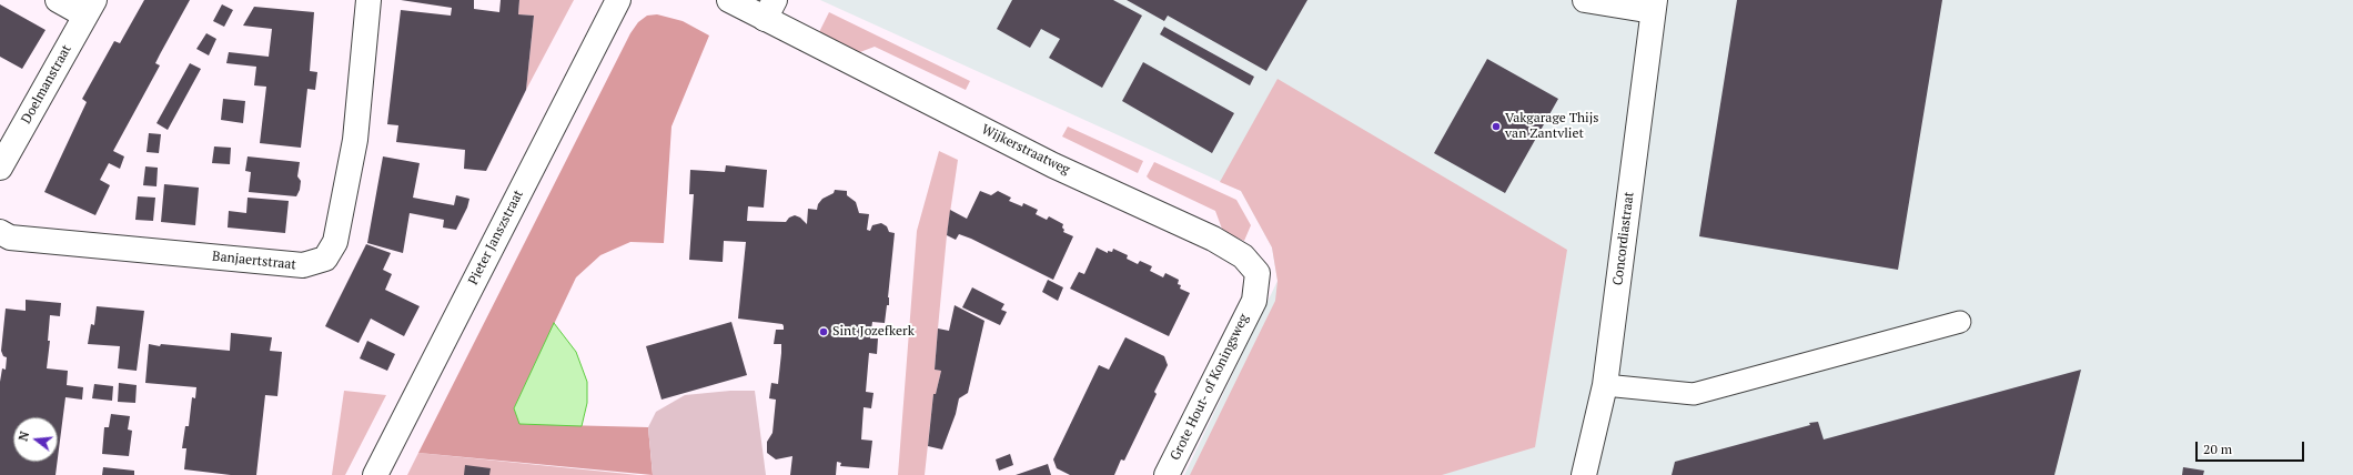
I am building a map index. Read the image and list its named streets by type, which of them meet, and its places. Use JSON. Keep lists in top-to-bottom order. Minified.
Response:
{"streets":{"street":["Doelmanstraat","Wijkerstraatweg","Pieter Janszstraat","Concordiastraat","Banjaertstraat","Grote Hout- of Koningsweg"]},"crossings":[["Wijkerstraatweg","Grote Hout- of Koningsweg"]],"places":["Vakgarage Thijs van Zantvliet","Sint Jozefkerk"],"scale_bar":"20 m","north":"left"}
